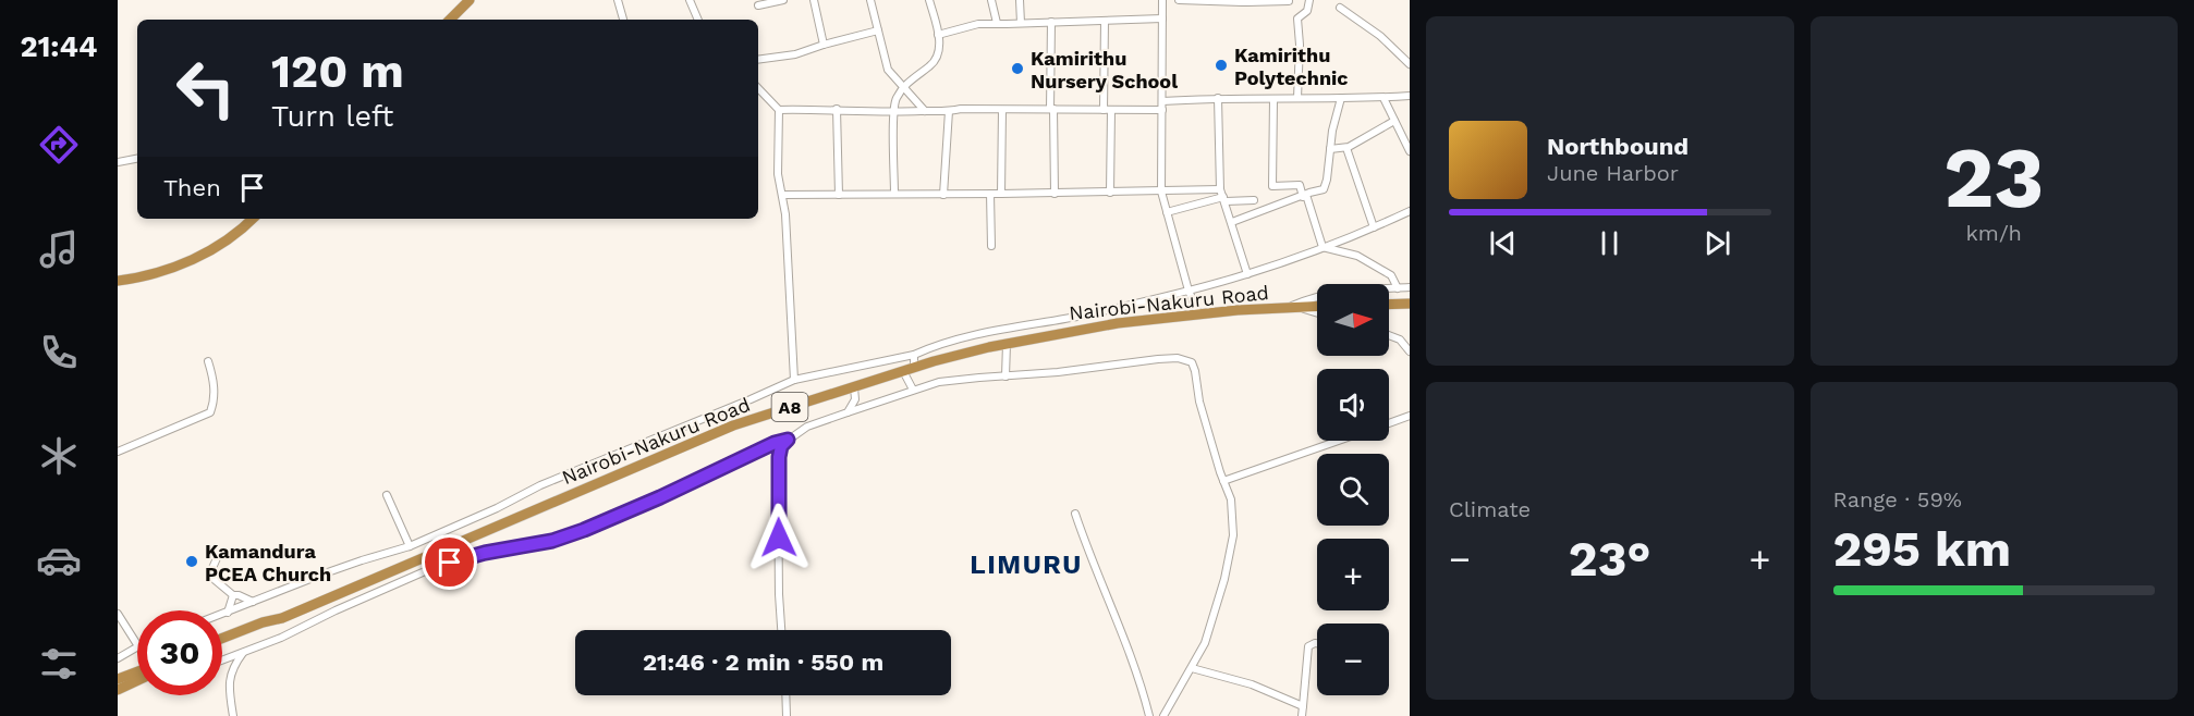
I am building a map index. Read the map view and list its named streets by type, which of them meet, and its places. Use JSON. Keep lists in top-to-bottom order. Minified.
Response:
{"streets":{"highway":["Nairobi-Nakuru Road","A8"]},"districts":["LIMURU"],"places":["Kamirithu Polytechnic","Kamirithu Nursery School","Kamandura PCEA Church"],"north":"right","page":{"tabs":"21:44","tile":[["23","km/h"],"Climate",["Range · 59%","295 km"]],"turn":["120 m","Turn left"],"song":["Northbound","June Harbor"],"then":"Then","map_buttons":["+","−"],"heat":["−","23°","+"],"limit":"30","trip":"21:46 · 2 min · 550 m"}}
